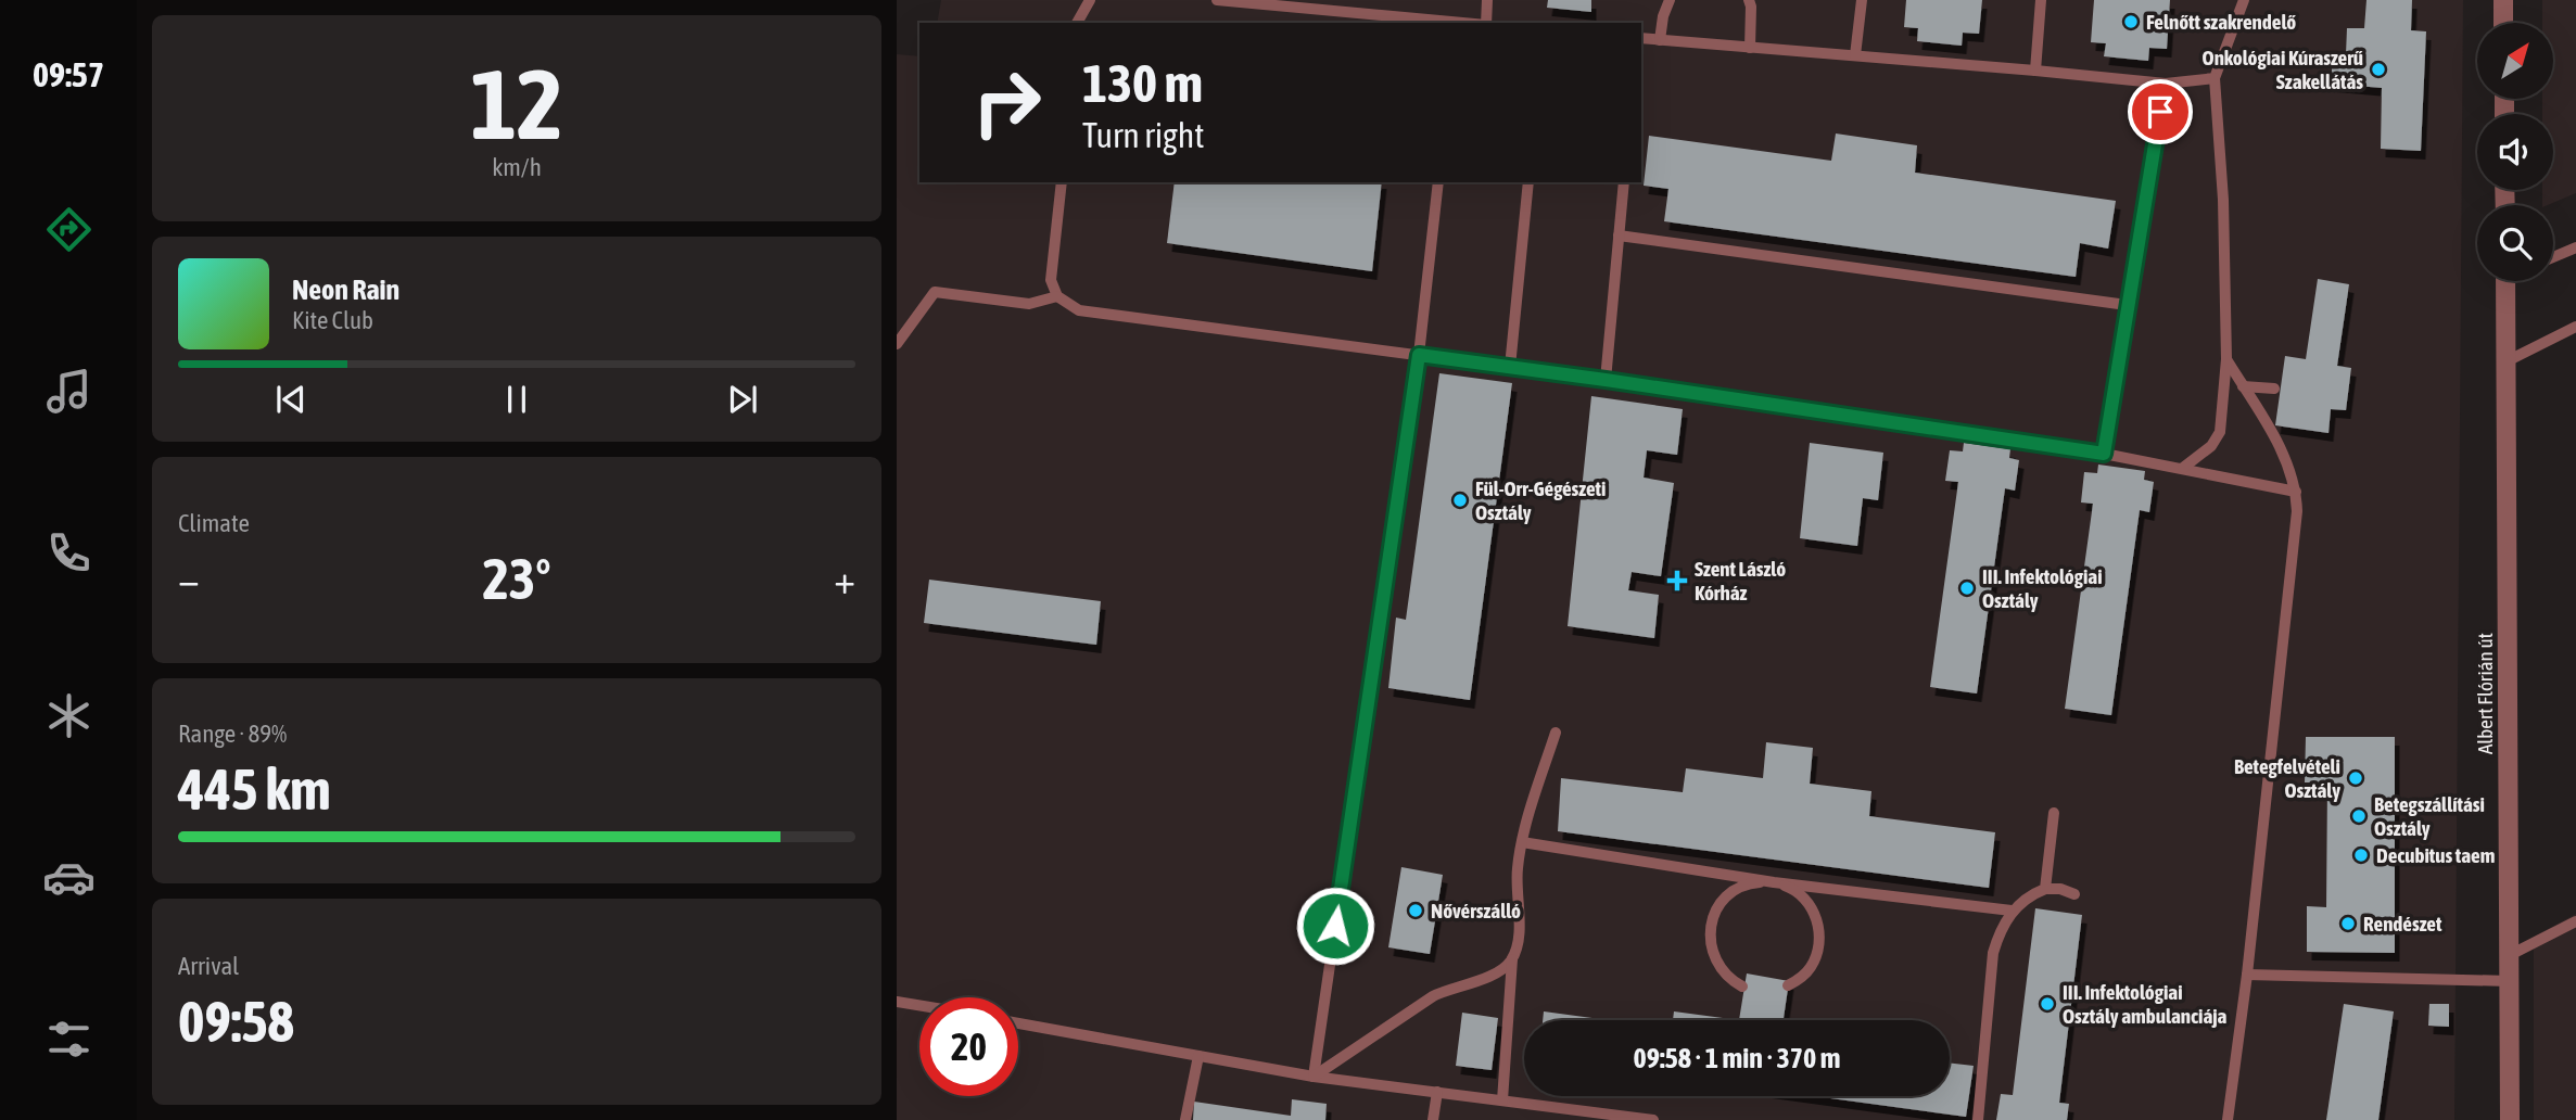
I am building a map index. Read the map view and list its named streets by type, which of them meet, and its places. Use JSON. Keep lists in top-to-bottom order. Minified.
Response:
{"streets":{"street":["Albert Flórián út"]},"places":{"other":["Felnőtt szakrendelő","Onkológiai Kúraszerű Szakellátás","Fül-Orr-Gégészeti Osztály","III. Infektológiai Osztály","Betegfelvételi Osztály","Betegszállítási Osztály","Decubitus taem","Nővérszálló","Rendészet","III. Infektológiai Osztály ambulanciája"],"health":["Szent László Kórház"]},"north":"top right","page":{"tabs":"09:57","tile":[["12","km/h"],"Climate",["Range · 89%","445 km"],["Arrival","09:58"]],"turn":["130 m","Turn right"],"song":["Neon Rain","Kite Club"],"heat":["−","23°","+"],"limit":"20","trip":"09:58 · 1 min · 370 m"}}
